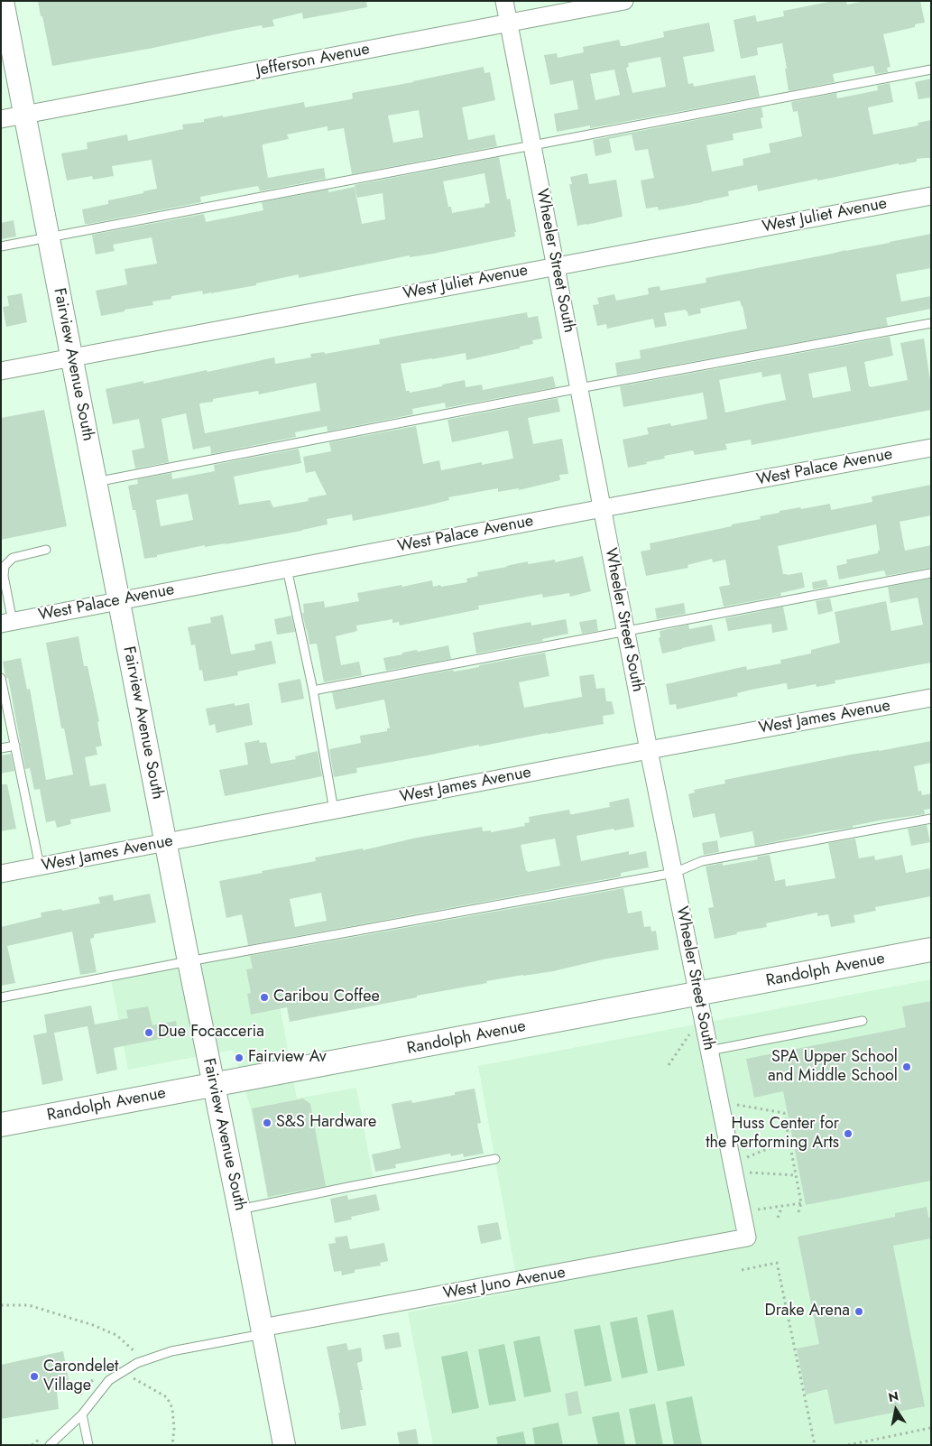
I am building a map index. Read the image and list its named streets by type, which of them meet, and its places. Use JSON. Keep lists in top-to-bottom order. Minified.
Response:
{"streets":{"main road":["Randolph Avenue"],"street":["Jefferson Avenue","West Juliet Avenue","Wheeler Street South","Fairview Avenue South","West Palace Avenue","West James Avenue","West Juno Avenue"]},"crossings":[["Jefferson Avenue","Wheeler Street South"],["Jefferson Avenue","Fairview Avenue South"],["West Juliet Avenue","Wheeler Street South"],["West Juliet Avenue","Fairview Avenue South"],["Wheeler Street South","West Palace Avenue"],["Wheeler Street South","West James Avenue"],["Wheeler Street South","Randolph Avenue"],["Wheeler Street South","West Juno Avenue"],["Fairview Avenue South","West Palace Avenue"],["Fairview Avenue South","West James Avenue"],["Fairview Avenue South","Randolph Avenue"],["Fairview Avenue South","West Juno Avenue"]],"places":["Caribou Coffee","Due Focacceria","Fairview Av","SPA Upper School and Middle School","S&S Hardware","Huss Center for the Performing Arts","Drake Arena","Carondelet Village"],"north":"top"}
